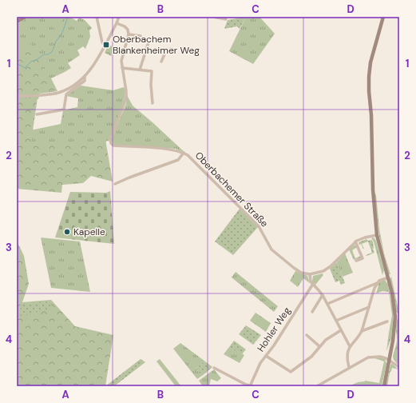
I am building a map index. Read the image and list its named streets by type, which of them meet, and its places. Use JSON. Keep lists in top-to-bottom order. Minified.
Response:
{"streets":{"street":["Oberbachemer Straße","Hohler Weg"]},"places":{"transit":["Oberbachem Blankenheimer Weg"],"other":["Kapelle"]},"grid":{"columns":["A","B","C","D"],"rows":["1","2","3","4"]}}
